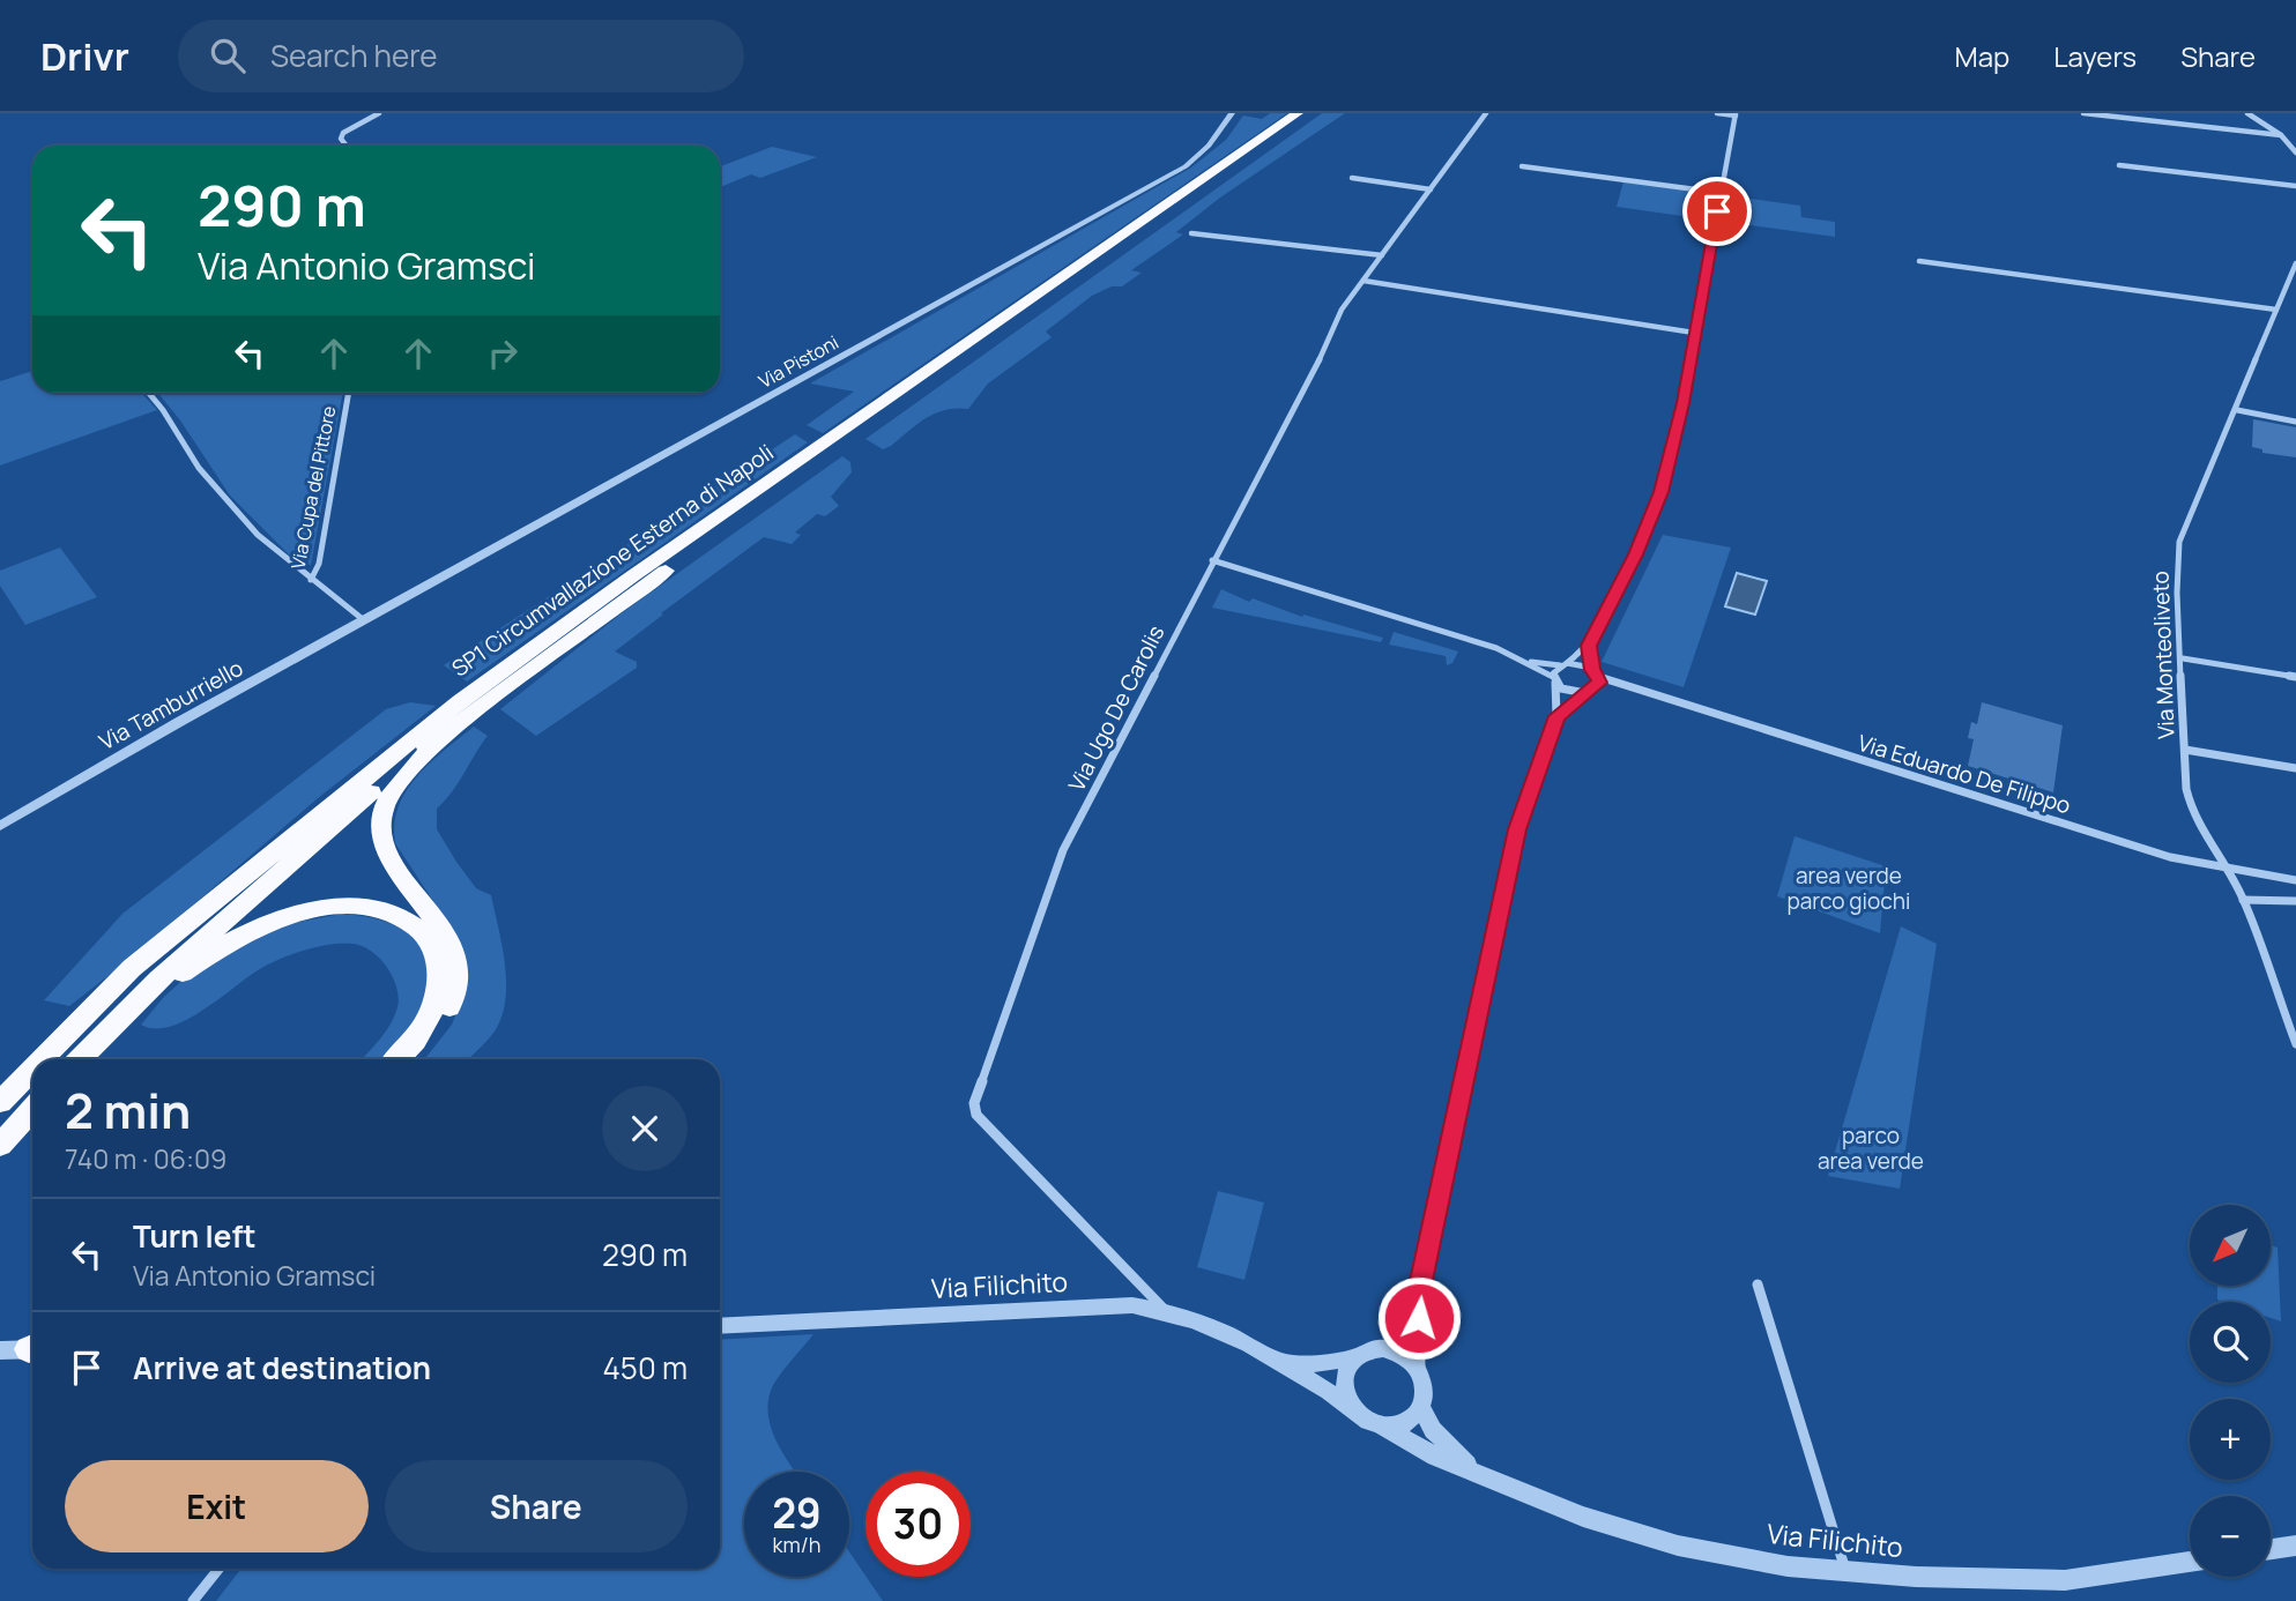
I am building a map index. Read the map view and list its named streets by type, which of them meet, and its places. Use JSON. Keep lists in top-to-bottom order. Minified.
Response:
{"streets":{"highway":["SP1 Circumvallazione Esterna di Napoli"],"street":["Via Pistoni","Via Cupa del Pittore","Via Monteoliveto","Via Tamburriello","Via Ugo De Carolis","Via Eduardo De Filippo","Via Filichito"]},"crossings":[["Via Pistoni","Via Cupa del Pittore"],["Via Pistoni","Via Tamburriello"],["Via Cupa del Pittore","Via Tamburriello"],["Via Monteoliveto","Via Eduardo De Filippo"],["Via Ugo De Carolis","Via Filichito"]],"parks":["area verde parco giochi","parco area verde"],"north":"bottom left","page":{"header":"Drivr","search":"Search here","nav":["Map","Layers","Share"],"turn":["290 m","Via Antonio Gramsci"],"heading":["2 min","740 m · 06:09"],"list":[{"name":"Turn left","note":"Via Antonio Gramsci","value":"290 m"},{"name":"Arrive at destination","value":"450 m"}],"map_buttons":["+","−"],"buttons":["Exit","Share"],"speed":"29 km/h","limit":"30"}}
